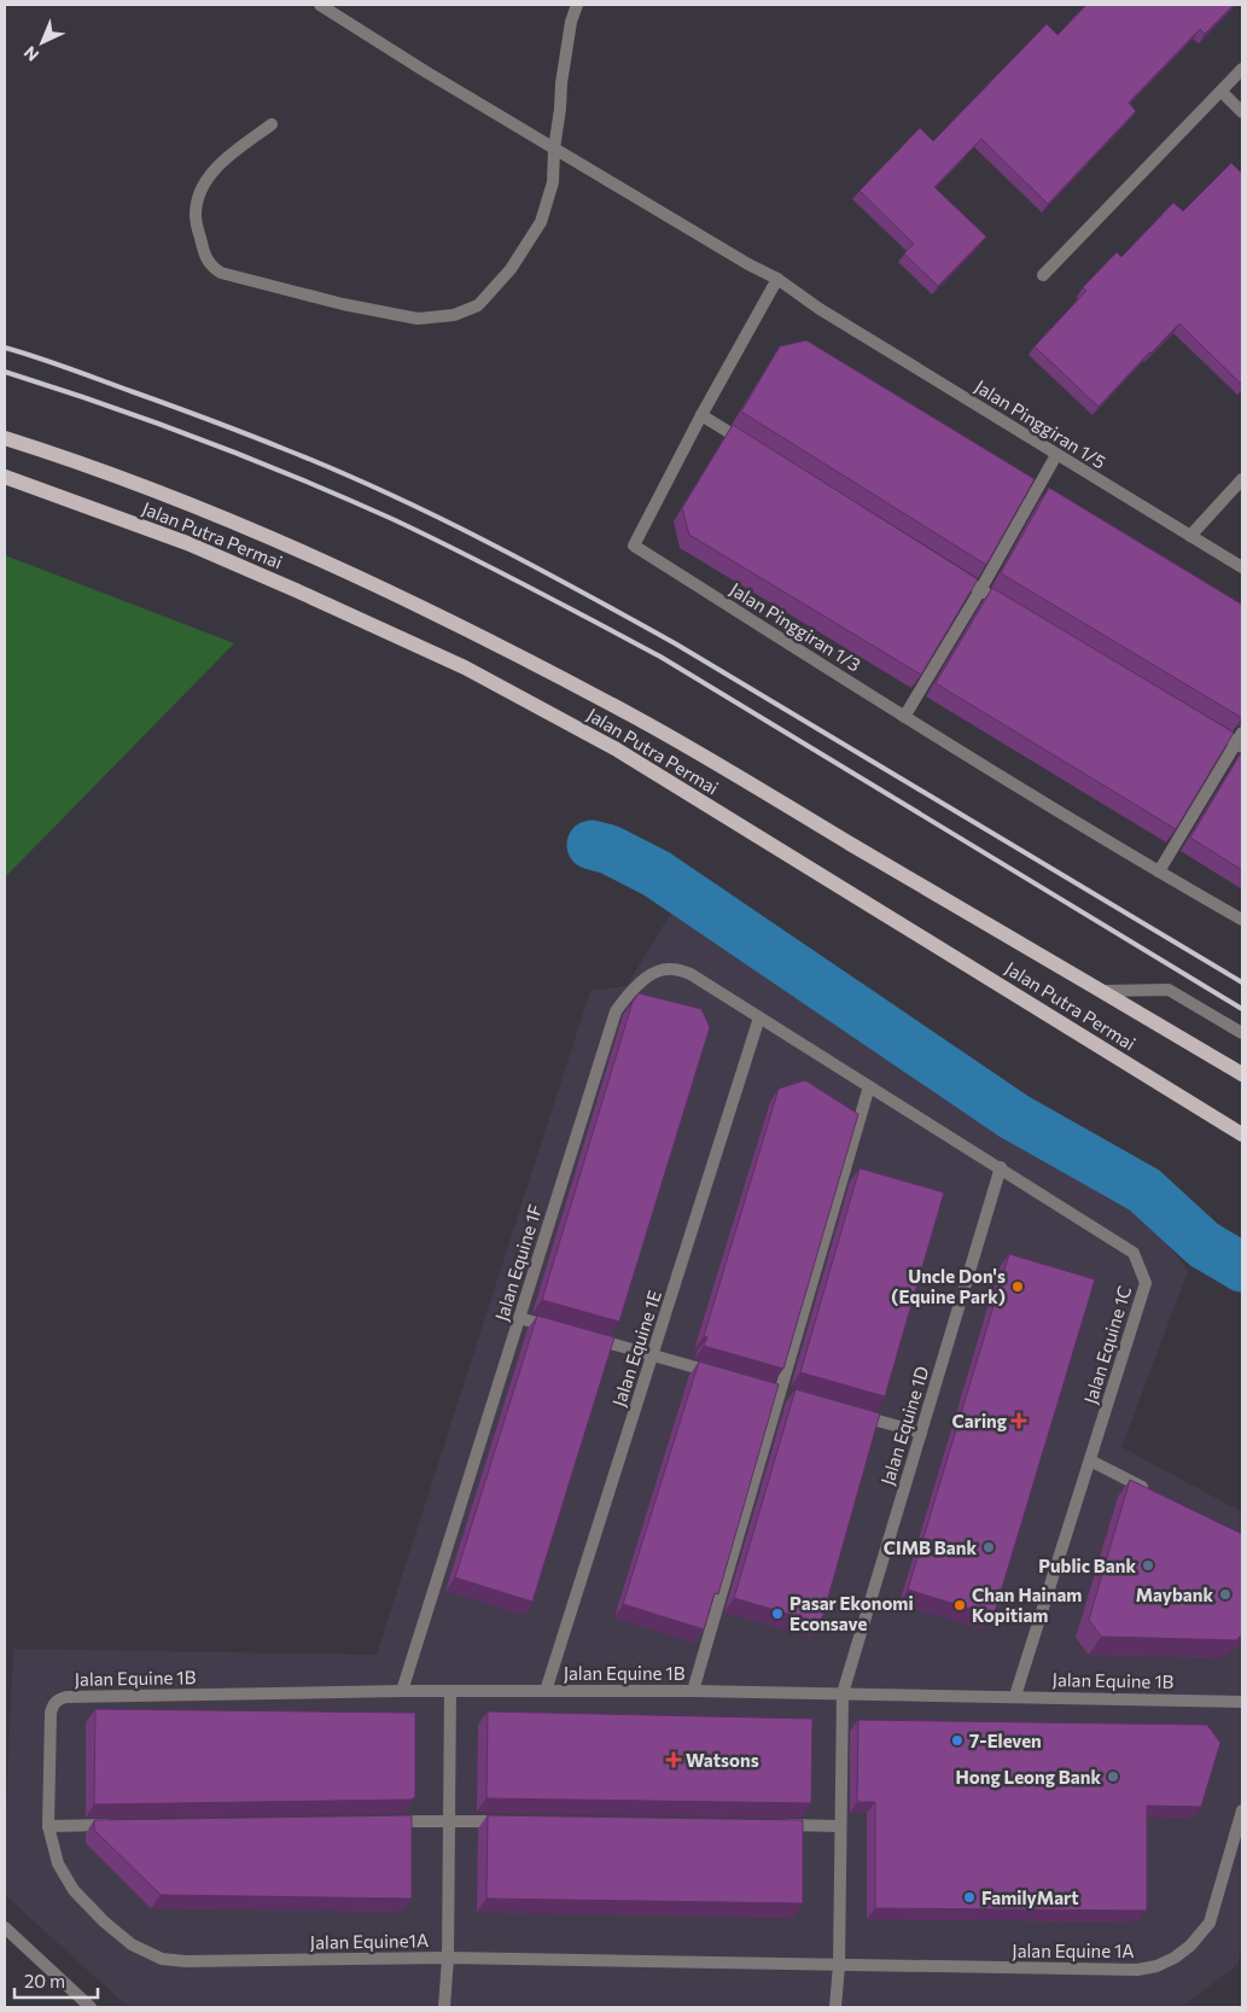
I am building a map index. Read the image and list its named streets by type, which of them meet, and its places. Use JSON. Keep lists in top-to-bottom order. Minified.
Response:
{"streets":{"main road":["Jalan Putra Permai"],"street":["Jalan Pinggiran 1/5","Jalan Pinggiran 1/3","Jalan Equine 1F","Jalan Equine 1C","Jalan Equine 1E","Jalan Equine 1D","Jalan Equine 1B","Jalan Equine1A","Jalan Equine 1A"]},"crossings":[["Jalan Pinggiran 1/5","Jalan Pinggiran 1/3"],["Jalan Equine 1F","Jalan Equine 1C"],["Jalan Equine 1F","Jalan Equine 1E"],["Jalan Equine 1F","Jalan Equine 1B"],["Jalan Equine 1C","Jalan Equine 1E"],["Jalan Equine 1C","Jalan Equine 1D"],["Jalan Equine 1C","Jalan Equine 1B"],["Jalan Equine 1E","Jalan Equine 1B"],["Jalan Equine 1D","Jalan Equine 1B"],["Jalan Equine 1D","Jalan Equine1A"],["Jalan Equine 1D","Jalan Equine 1A"],["Jalan Equine 1B","Jalan Equine1A"],["Jalan Equine1A","Jalan Equine 1A"]],"places":{"other":["Uncle Don's (Equine Park)","CIMB Bank","Public Bank","Maybank","Chan Hainam Kopitiam","Pasar Ekonomi Econsave","7-Eleven","Hong Leong Bank","FamilyMart"],"health":["Caring","Watsons"]},"scale_bar":"20 m","north":"bottom left"}
